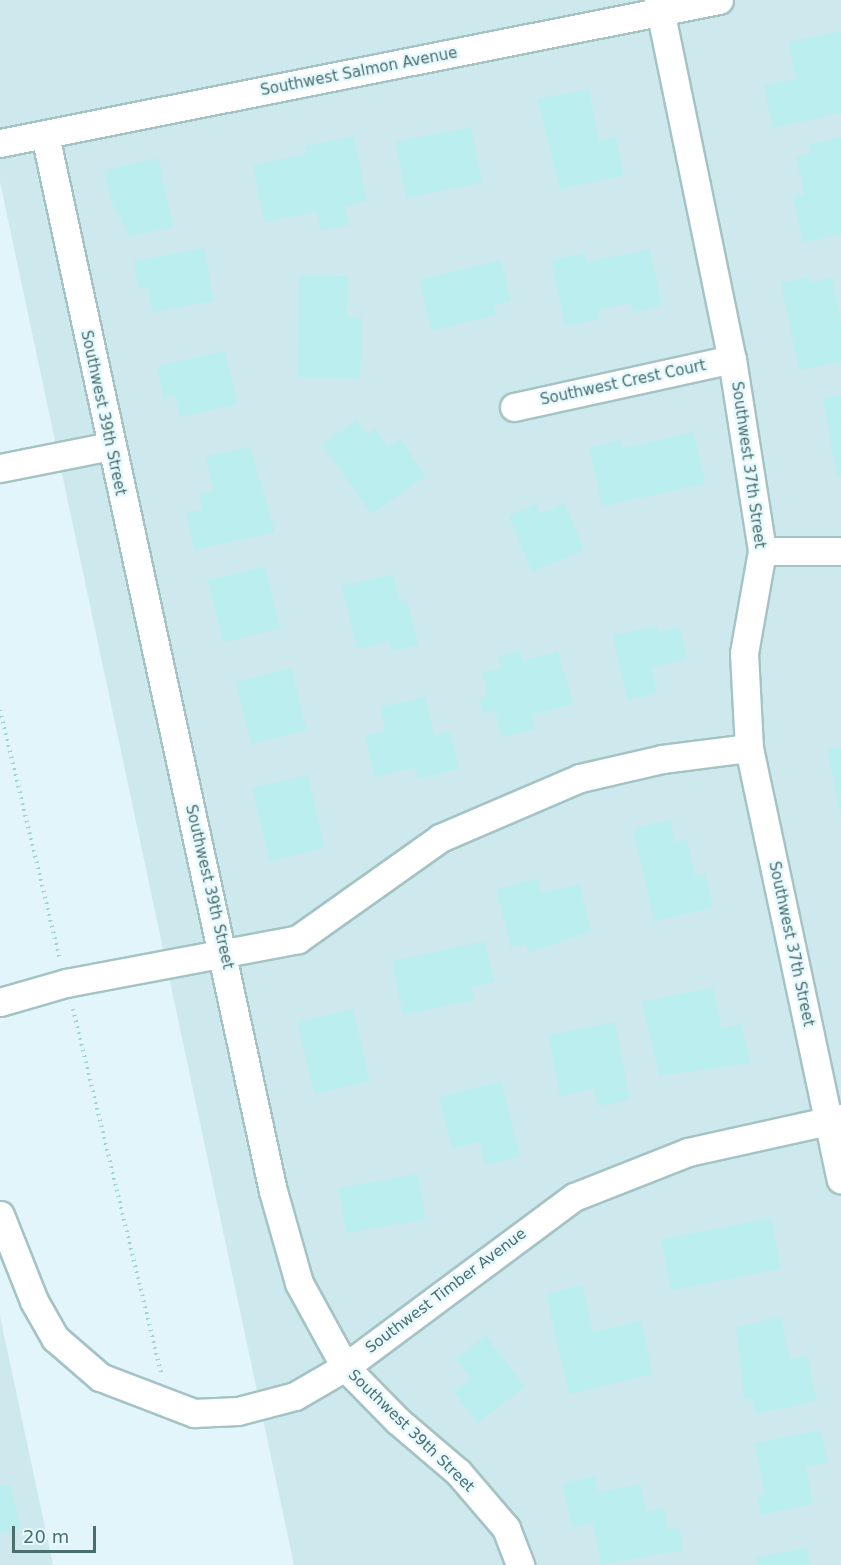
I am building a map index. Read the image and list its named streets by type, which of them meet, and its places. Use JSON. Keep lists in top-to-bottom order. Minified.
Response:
{"streets":{"street":["Southwest Salmon Avenue","Southwest Crest Court","Southwest 39th Street","Southwest 37th Street","Southwest Timber Avenue"]},"crossings":[["Southwest Salmon Avenue","Southwest 39th Street"],["Southwest Salmon Avenue","Southwest 37th Street"],["Southwest Crest Court","Southwest 37th Street"],["Southwest 39th Street","Southwest Timber Avenue"],["Southwest 37th Street","Southwest Timber Avenue"]],"scale_bar":"20 m"}
